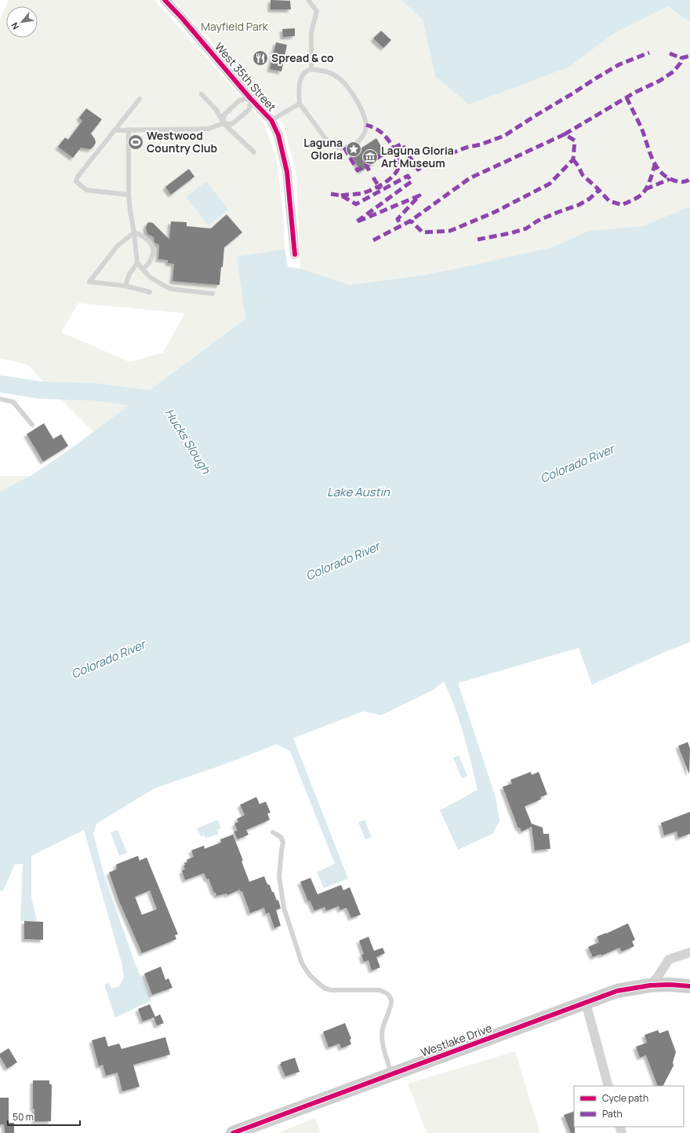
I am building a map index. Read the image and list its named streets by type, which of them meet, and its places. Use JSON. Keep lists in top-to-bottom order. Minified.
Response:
{"streets":{"street":["West 35th Street","Westlake Drive"]},"water":["Hucks Slough","Colorado River","Lake Austin"],"parks":["Mayfield Park"],"places":{"restaurant":["Spread & co"],"sports":["Westwood Country Club"],"place":["Laguna Gloria"],"museum":["Laguna Gloria Art Museum"]},"legend":["Cycle path","Path"],"scale_bar":"50 m","north":"bottom left"}
